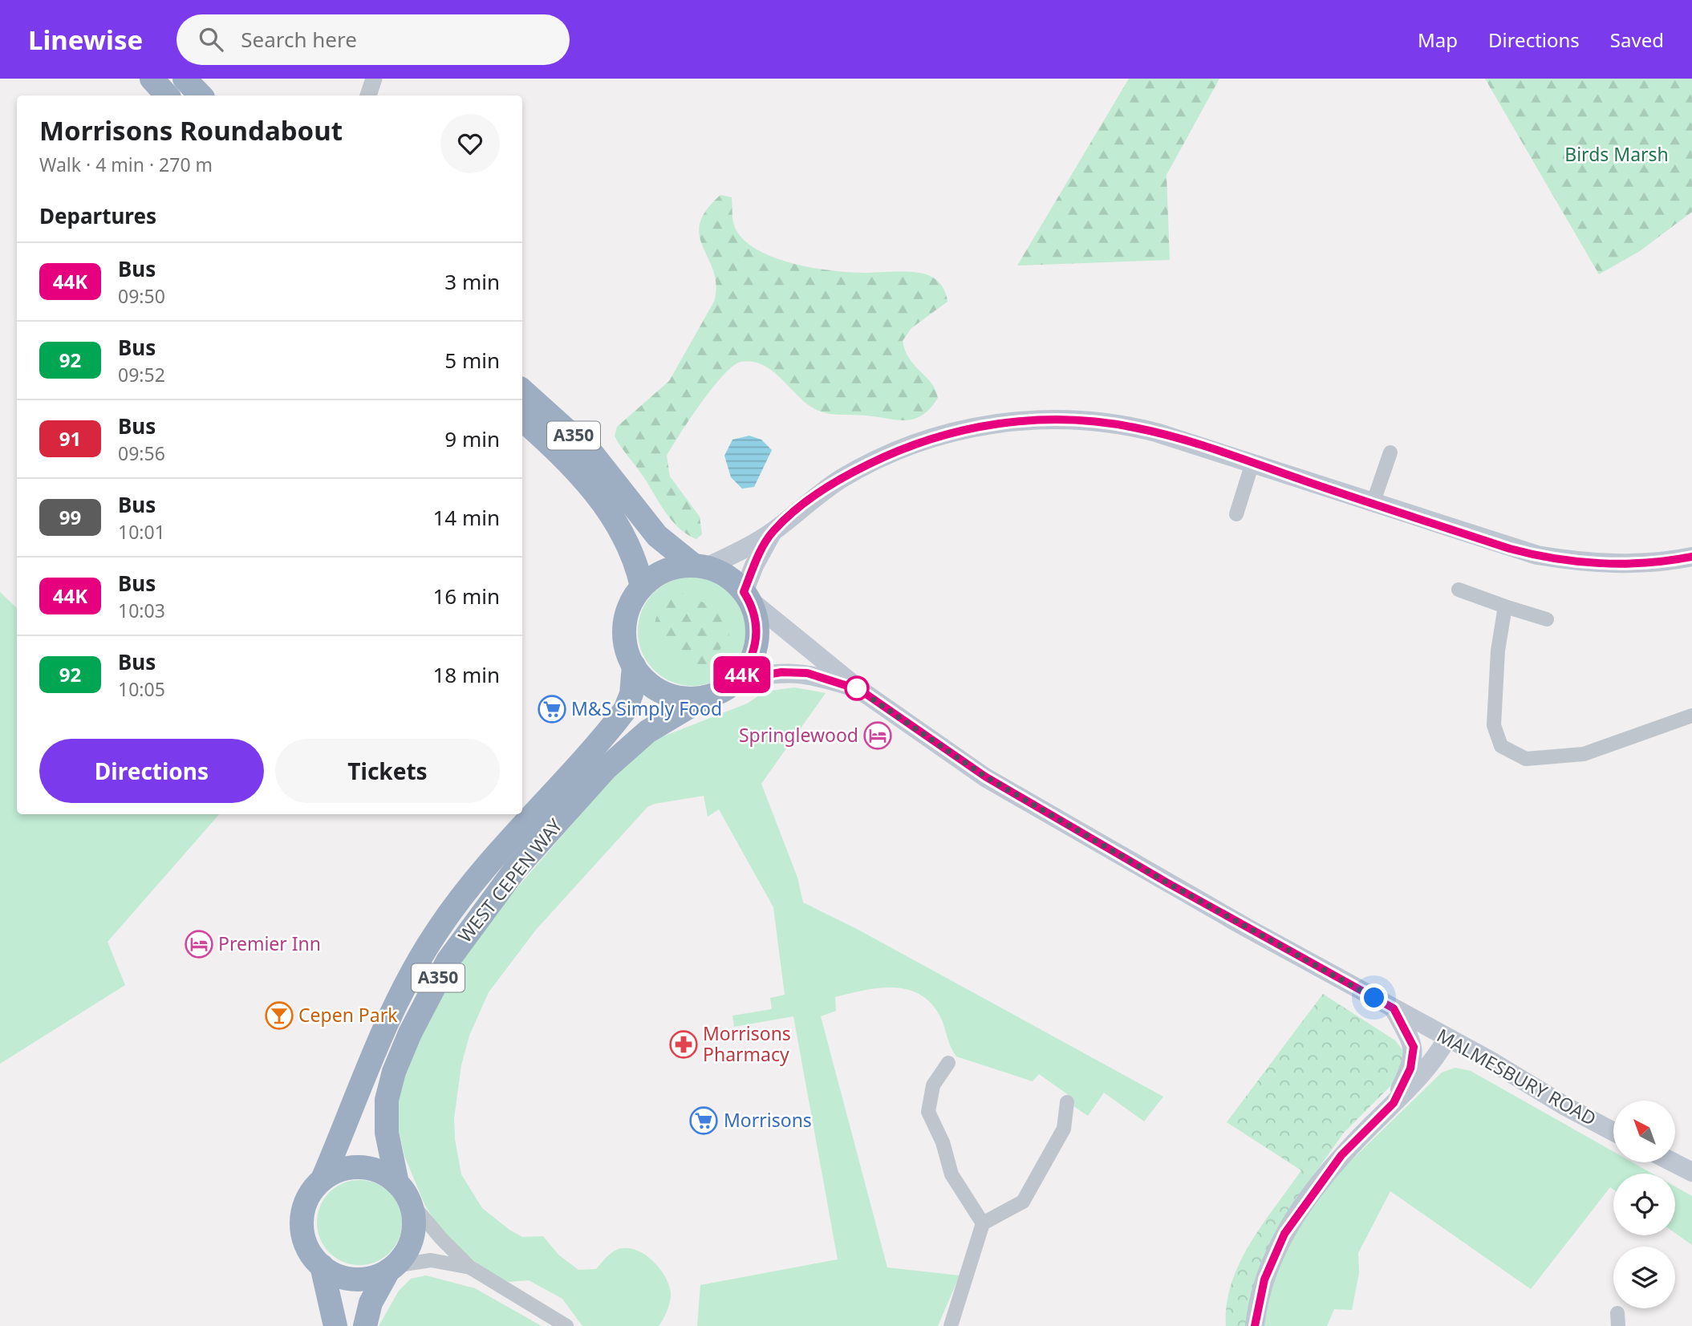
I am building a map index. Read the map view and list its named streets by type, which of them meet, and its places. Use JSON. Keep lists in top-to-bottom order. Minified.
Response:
{"streets":{"highway":["A350","WEST CEPEN WAY"],"main road":["MALMESBURY ROAD"]},"crossings":[["A350","WEST CEPEN WAY"],["A350","MALMESBURY ROAD"],["WEST CEPEN WAY","MALMESBURY ROAD"]],"parks":["Birds Marsh"],"places":{"supermarket":["M&S Simply Food","Morrisons"],"hotel":["Springlewood","Premier Inn"],"bar":["Cepen Park"],"pharmacy":["Morrisons Pharmacy"]},"lines":["bus line 44K"],"north":"top left","page":{"header":"Linewise","search":"Search here","nav":["Map","Directions","Saved"],"on_map":"44K","heading":[["Morrisons Roundabout","Walk · 4 min · 270 m"],"Departures"],"list":[{"mark":"44K","name":"Bus","note":"09:50","value":"3 min"},{"mark":"92","name":"Bus","note":"09:52","value":"5 min"},{"mark":"91","name":"Bus","note":"09:56","value":"9 min"},{"mark":"99","name":"Bus","note":"10:01","value":"14 min"},{"mark":"44K","name":"Bus","note":"10:03","value":"16 min"},{"mark":"92","name":"Bus","note":"10:05","value":"18 min"}],"buttons":["Directions","Tickets"]}}
